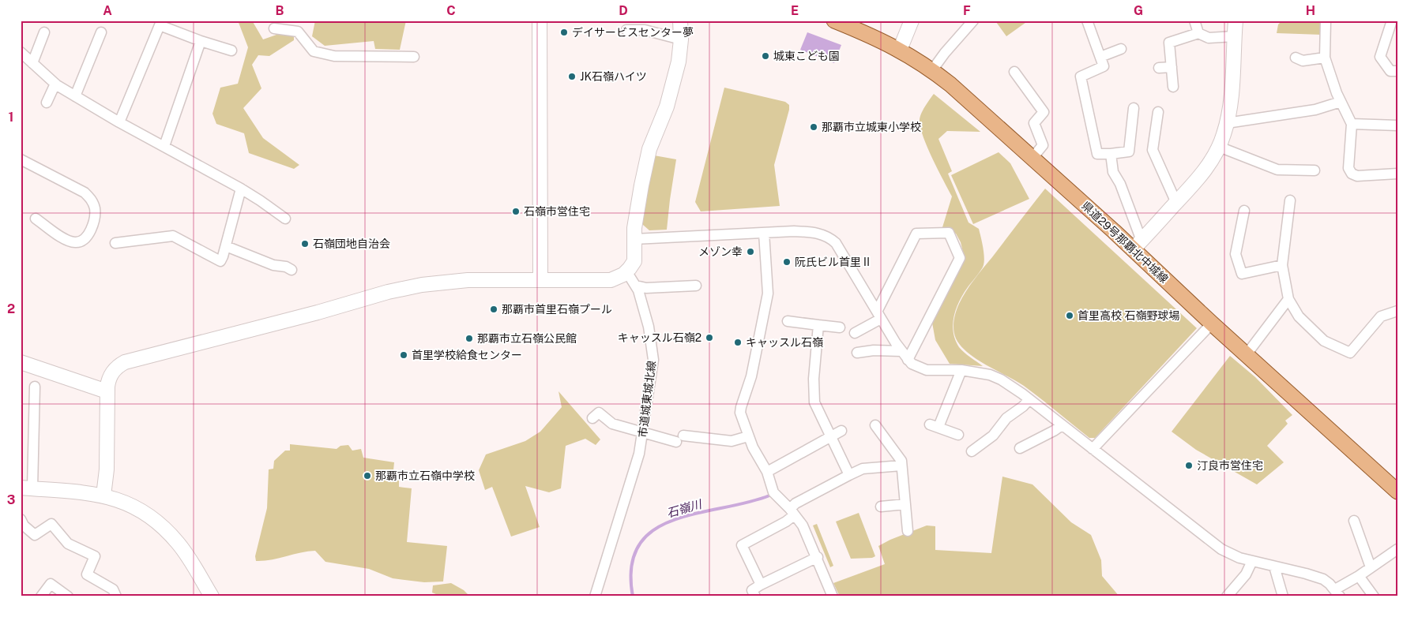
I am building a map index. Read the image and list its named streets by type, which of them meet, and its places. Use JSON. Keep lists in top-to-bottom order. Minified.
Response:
{"streets":{"main road":["県道29号那覇北中城線"],"street":["市道城東城北線"]},"water":["石嶺川"],"places":["デイサービスセンター夢","城東こども園","JK石嶺ハイツ","那覇市立城東小学校","石嶺市営住宅","石嶺団地自治会","メゾン幸","阮氏ビル首里Ⅱ","那覇市首里石嶺プール","首里高校 石嶺野球場","キャッスル石嶺2","那覇市立石嶺公民館","キャッスル石嶺","首里学校給食センター","汀良市営住宅","那覇市立石嶺中学校"],"grid":{"columns":["A","B","C","D","E","F","G","H"],"rows":["1","2","3"]}}
